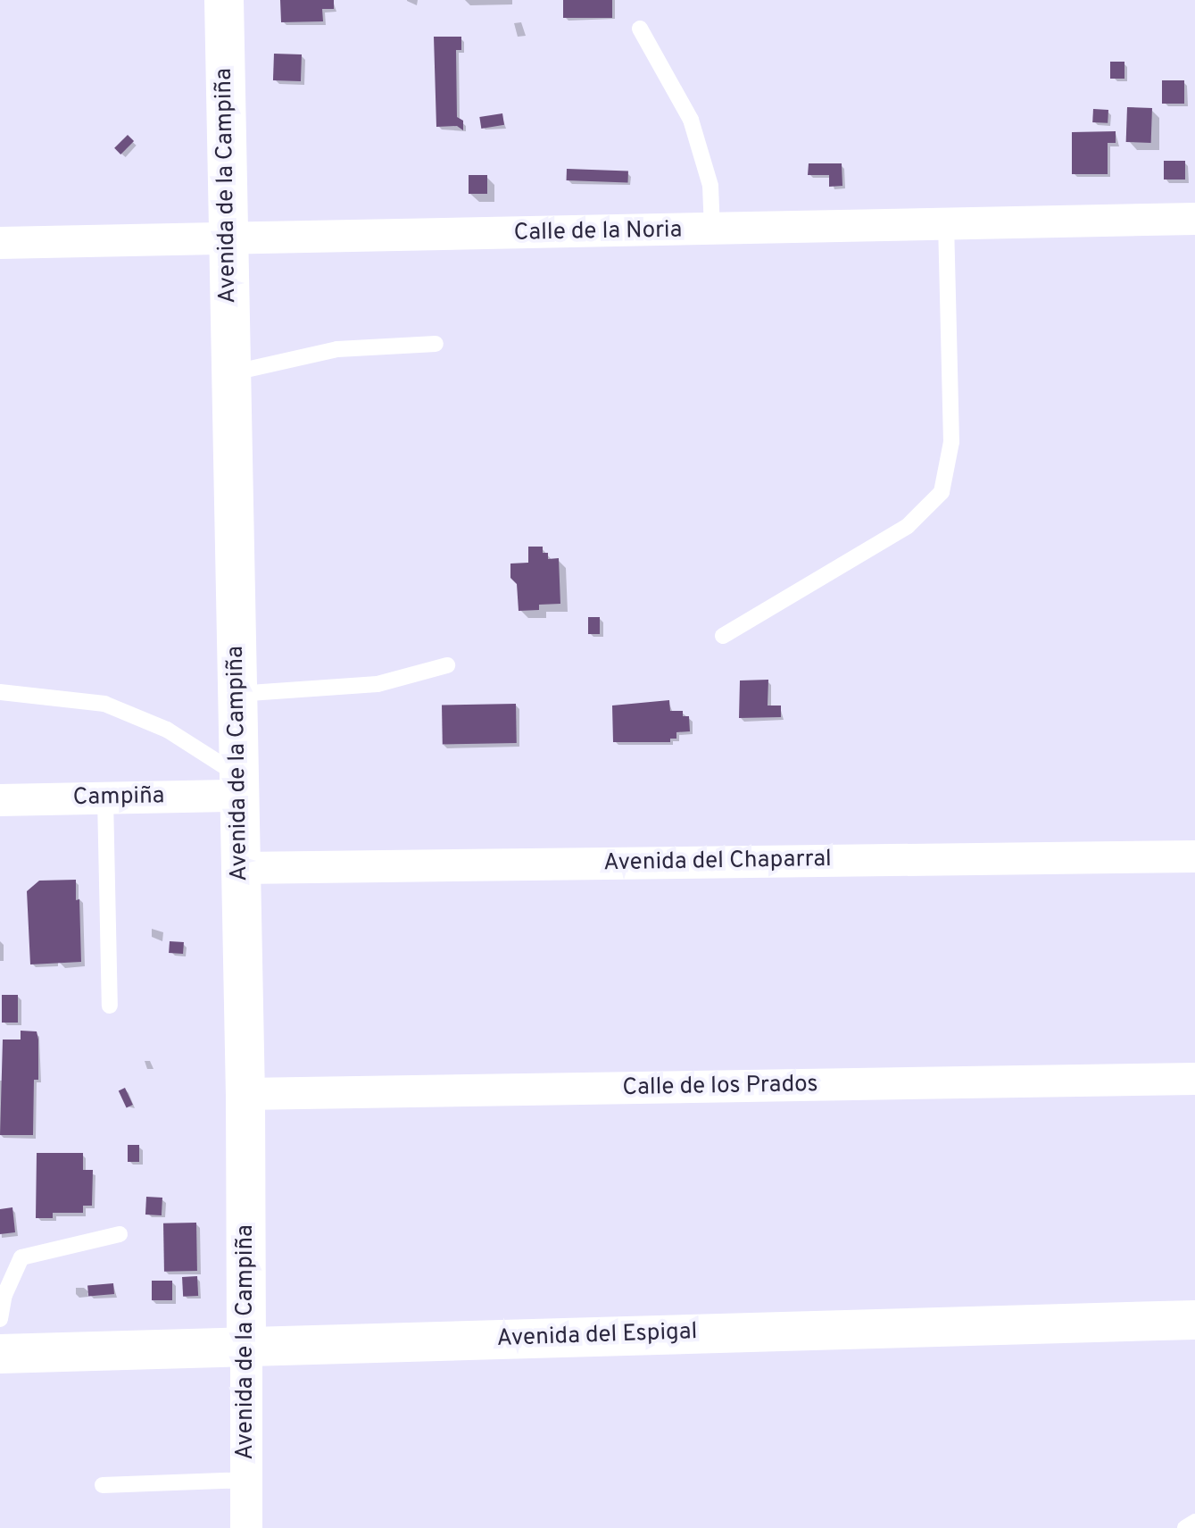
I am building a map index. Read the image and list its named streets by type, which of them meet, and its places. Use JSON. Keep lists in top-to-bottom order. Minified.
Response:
{"streets":{"street":["Avenida de la Campiña","Calle de la Noria","Campiña","Avenida del Chaparral","Calle de los Prados","Avenida del Espigal"]},"crossings":[["Avenida de la Campiña","Calle de la Noria"],["Avenida de la Campiña","Campiña"],["Avenida de la Campiña","Avenida del Chaparral"],["Avenida de la Campiña","Calle de los Prados"],["Avenida de la Campiña","Avenida del Espigal"]]}
